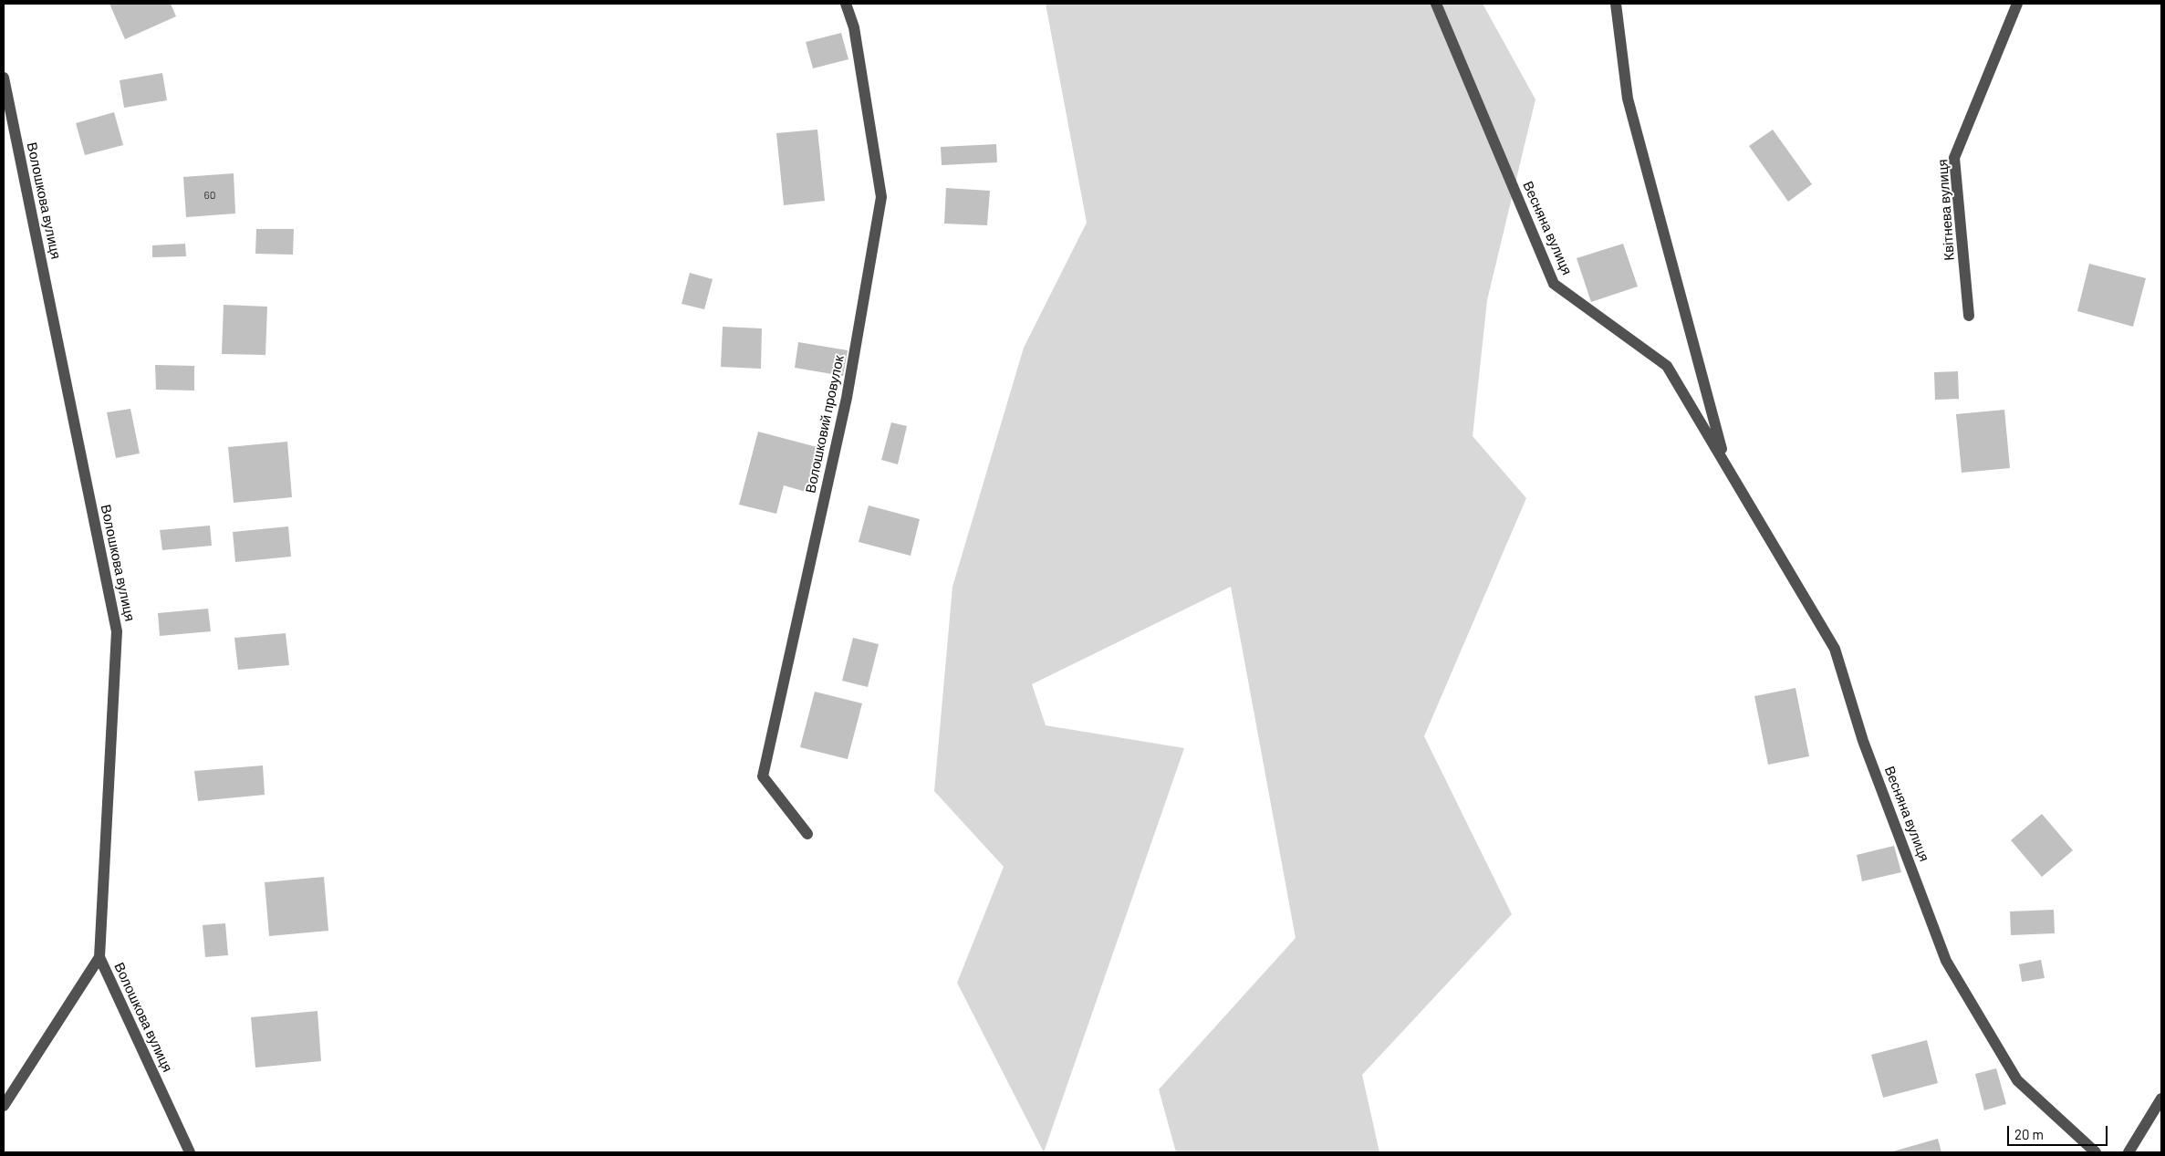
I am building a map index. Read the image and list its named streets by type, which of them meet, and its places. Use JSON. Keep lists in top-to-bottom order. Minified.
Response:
{"streets":{"street":["Волошкова вулиця","Квітнева вулиця","Весняна вулиця","Волошковий провулок"]},"house_numbers":["60"],"scale_bar":"20 m"}
